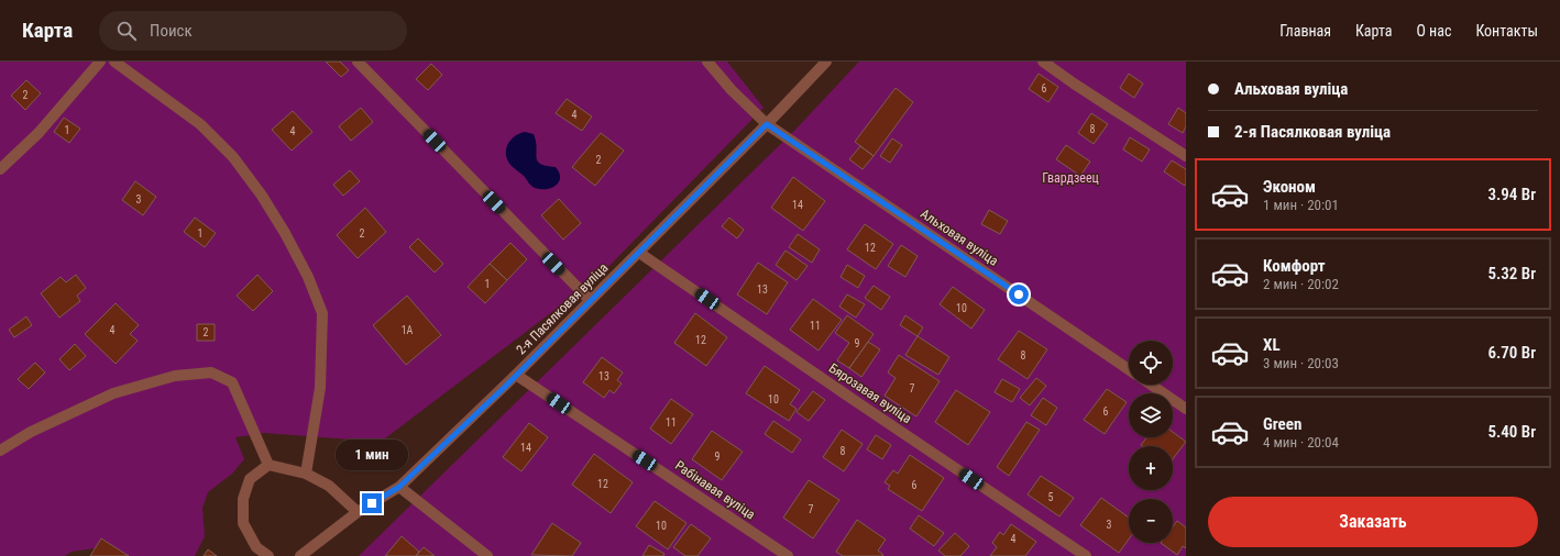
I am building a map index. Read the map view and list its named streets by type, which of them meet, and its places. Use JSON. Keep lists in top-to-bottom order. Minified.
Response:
{"streets":{"street":["Альховая вуліца","2-я Пасялковая вуліца","Бярозавая вуліца","Рабінавая вуліца"]},"crossings":[["Альховая вуліца","2-я Пасялковая вуліца"],["2-я Пасялковая вуліца","Бярозавая вуліца"],["2-я Пасялковая вуліца","Рабінавая вуліца"]],"parks":["Гвардзеец"],"house_numbers":["6","2","4","8","1","4","2","3","14","1","2","12","1","13","10","11","4","1А","2","12","9","8","13","7","10","6","11","14","8","9","12","6","5","7","3","10","4"],"page":{"header":"Карта","search":"Поиск","nav":["Главная","Карта","О нас","Контакты"],"banner":["Альховая вуліца","2-я Пасялковая вуліца"],"list":[{"name":"Эконом","note":"1 мин · 20:01","value":"3.94 Br"},{"name":"Комфорт","note":"2 мин · 20:02","value":"5.32 Br"},{"name":"XL","note":"3 мин · 20:03","value":"6.70 Br"},{"name":"Green","note":"4 мин · 20:04","value":"5.40 Br"}],"map_buttons":["+","−"],"bubble":"1 мин","buttons":"Заказать"}}
